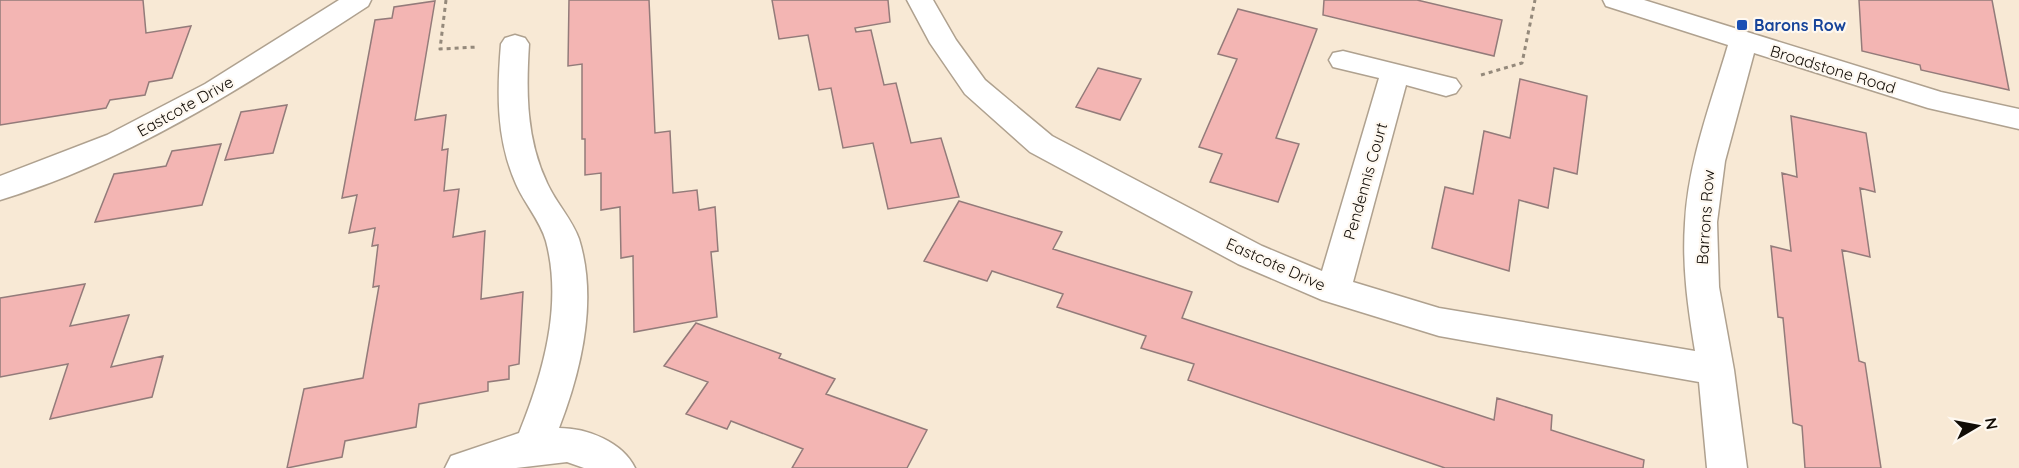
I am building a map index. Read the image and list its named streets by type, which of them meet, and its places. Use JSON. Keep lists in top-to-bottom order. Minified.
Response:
{"streets":{"street":["Broadstone Road","Eastcote Drive","Pendennis Court","Barrons Row"]},"crossings":[["Broadstone Road","Barrons Row"],["Eastcote Drive","Pendennis Court"],["Eastcote Drive","Barrons Row"]],"places":{"transit":["Barons Row"]},"north":"right"}
